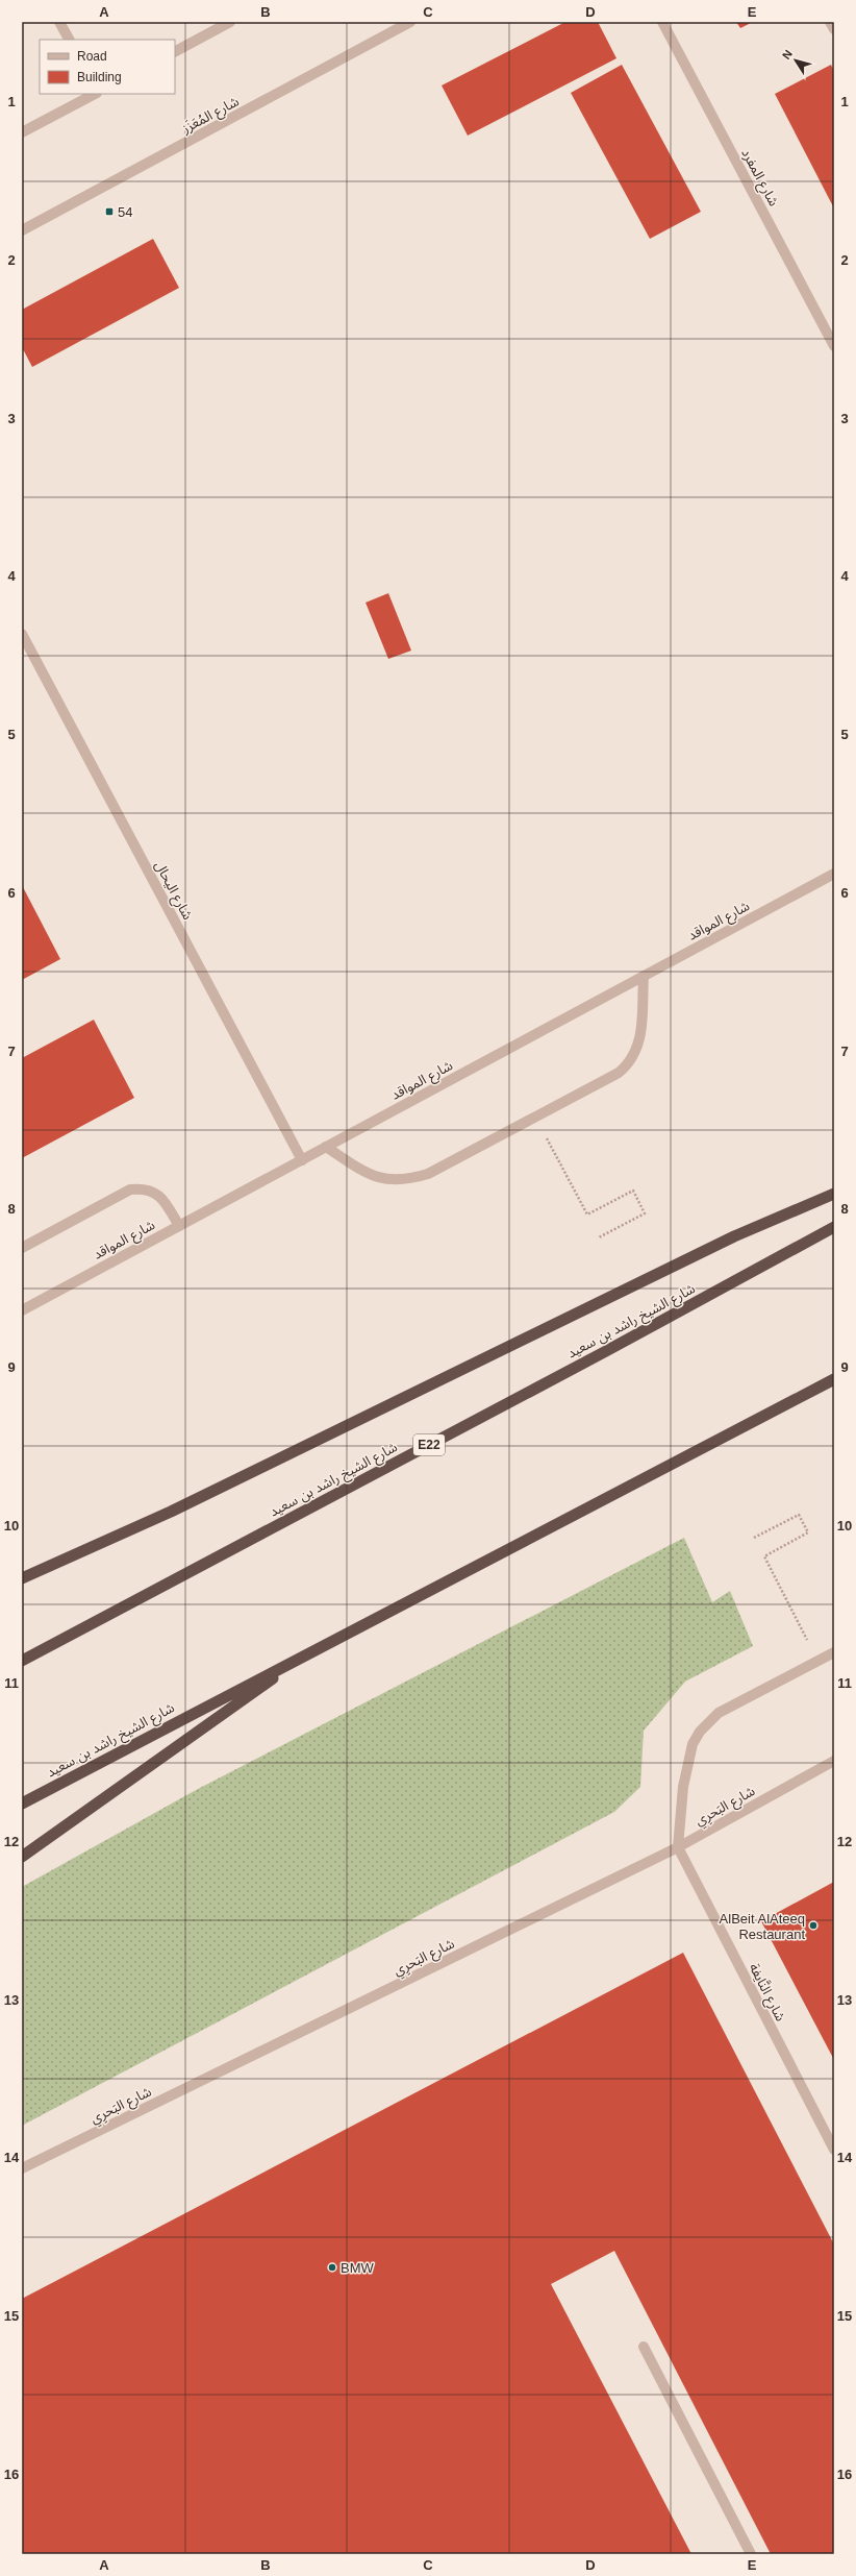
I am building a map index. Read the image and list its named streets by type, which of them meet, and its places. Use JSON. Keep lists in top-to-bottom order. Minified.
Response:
{"streets":{"highway":["شارع الشيخ راشد بن سعيد","E22"],"street":["شارع المُعَزَز","شارع المفرد","شارع اليحال","شارع المواقد","شارع البَحرِي","شارع النَّايفة"]},"crossings":[["شارع اليحال","شارع المواقد"],["شارع البَحرِي","شارع النَّايفة"]],"places":{"transit":["54"],"other":["AlBeit AlAteeq Restaurant","BMW"]},"legend":["Road","Building"],"north":"top left","grid":{"columns":["A","B","C","D","E"],"rows":["1","2","3","4","5","6","7","8","9","10","11","12","13","14","15","16"]}}
